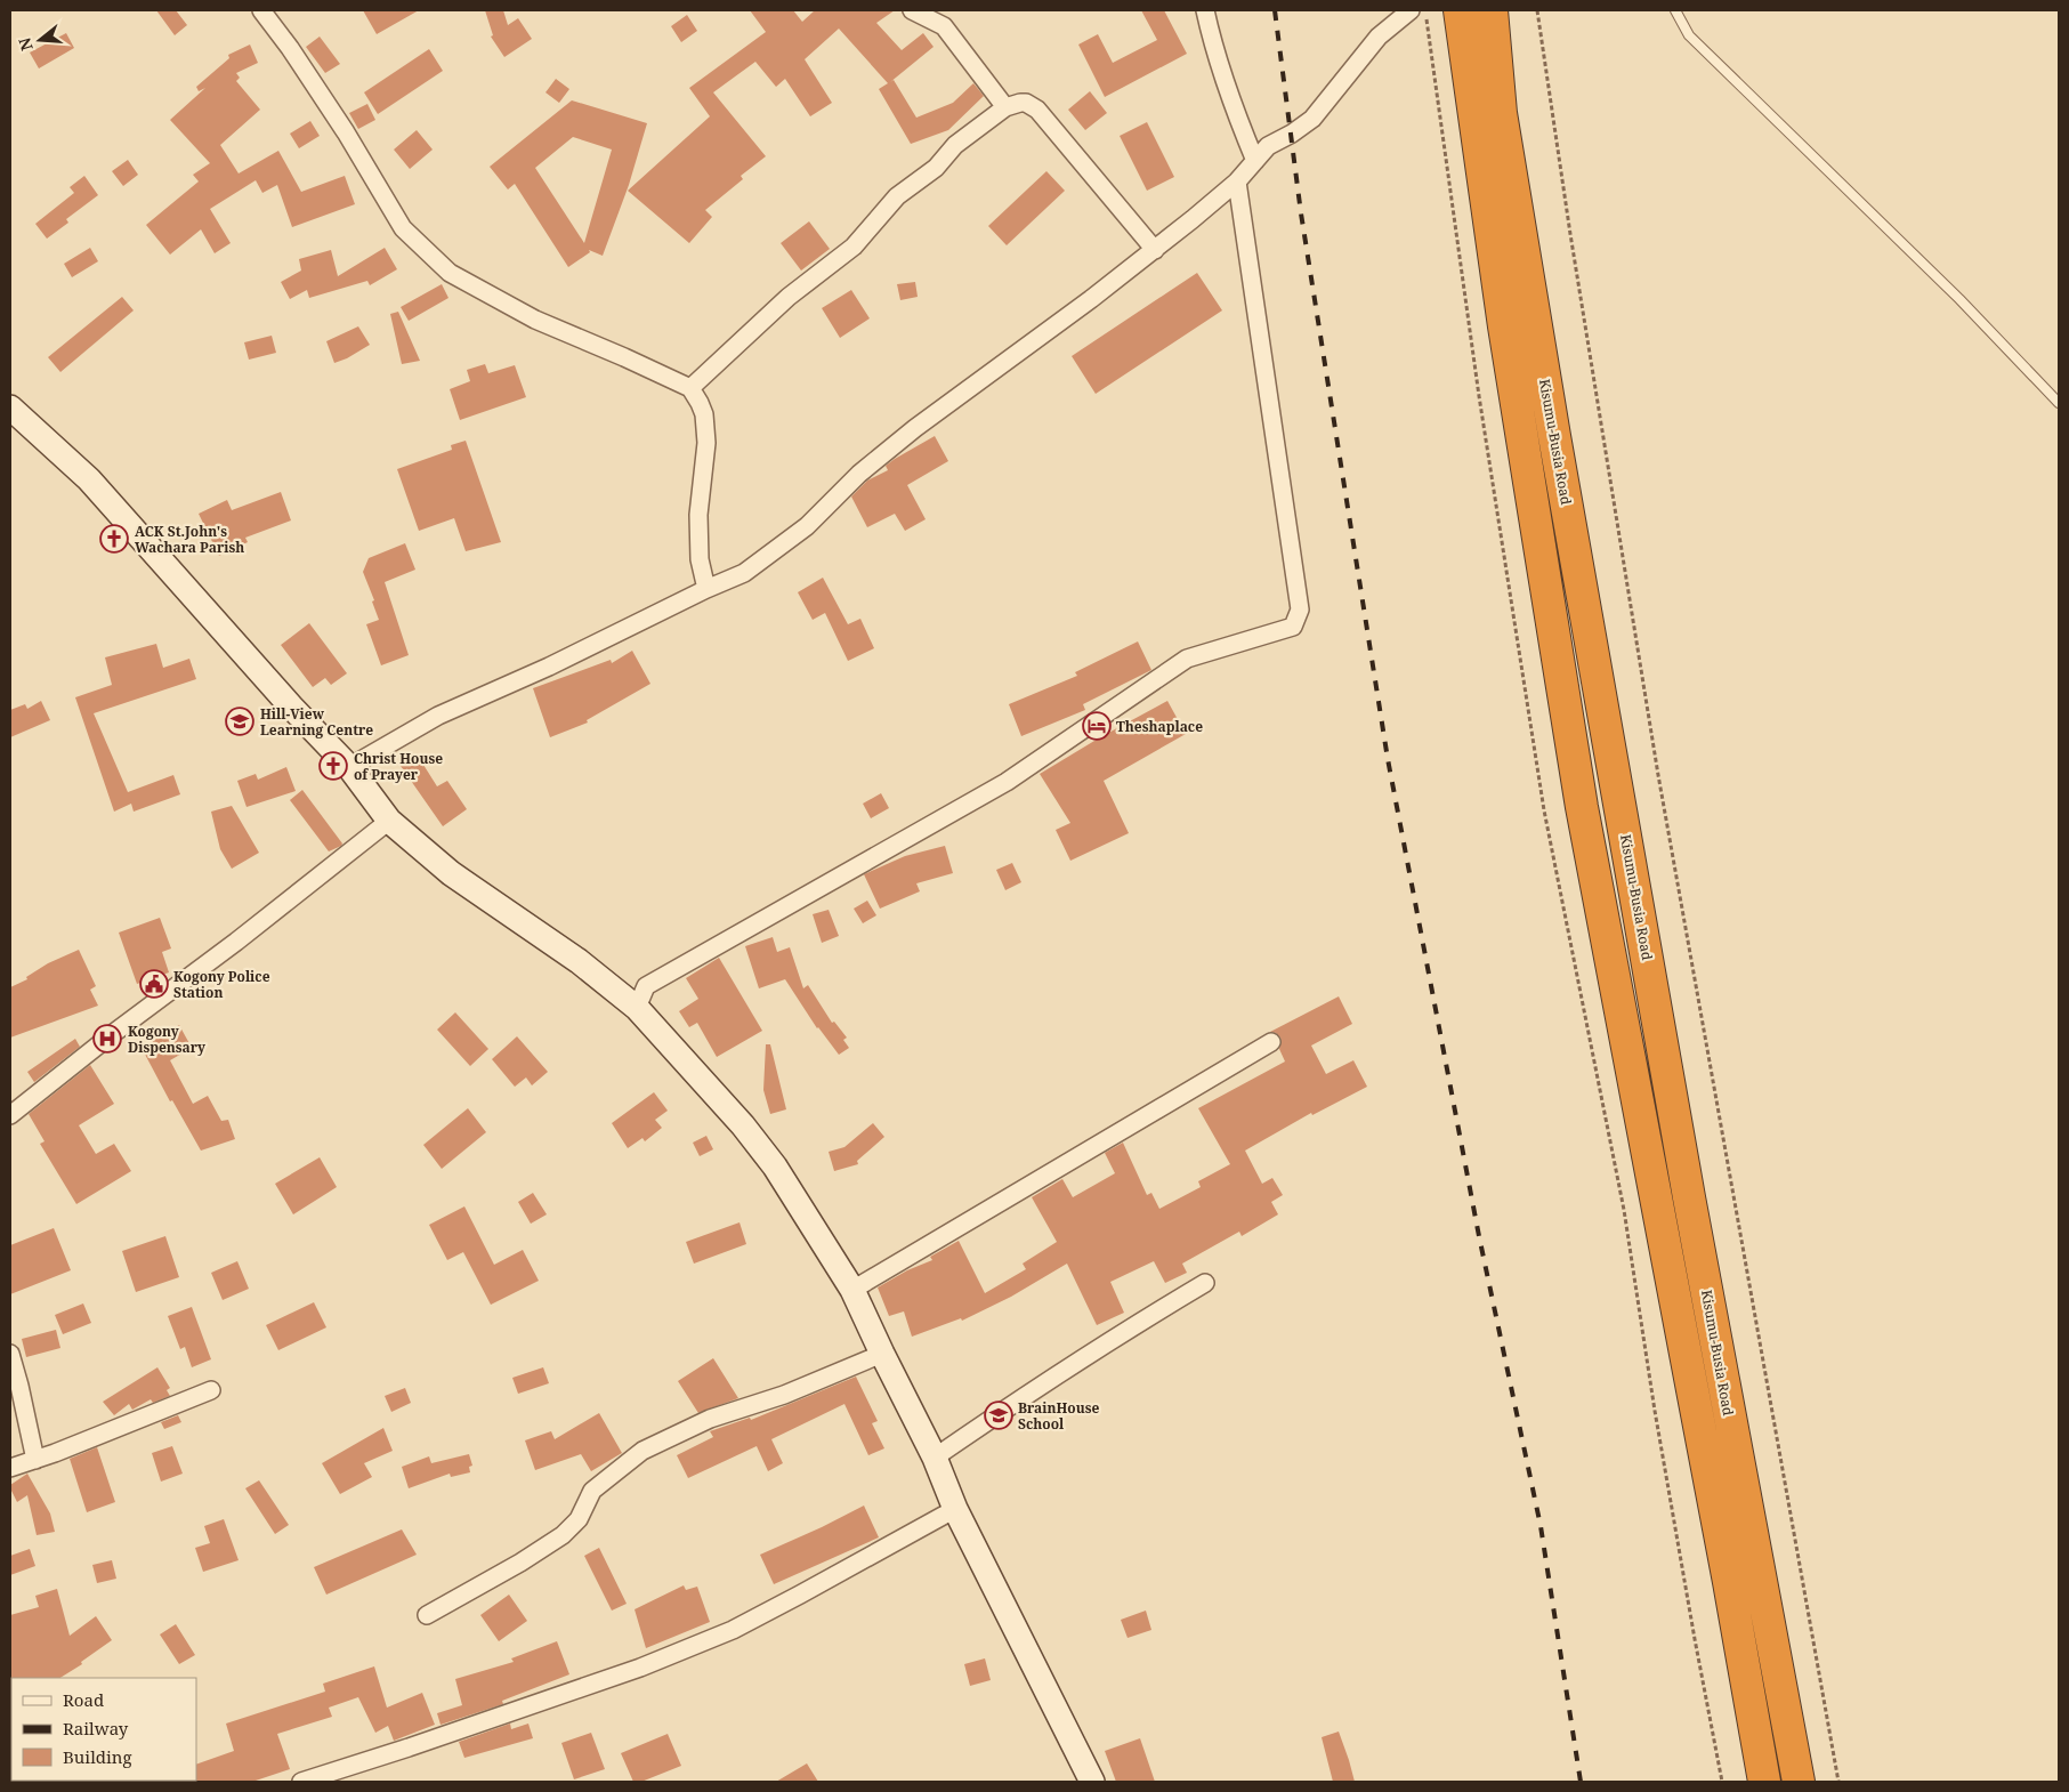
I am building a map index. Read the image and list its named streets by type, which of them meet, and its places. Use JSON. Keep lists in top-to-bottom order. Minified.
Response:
{"streets":{"highway":["Kisumu-Busia Road"]},"places":{"church":["ACK St.John's Wachara Parish","Christ House of Prayer"],"school or university":["Hill-View Learning Centre","BrainHouse School"],"hotel":["Theshaplace"],"public building":["Kogony Police Station"],"hospital":["Kogony Dispensary"]},"legend":["Road","Railway","Building"],"north":"left"}
